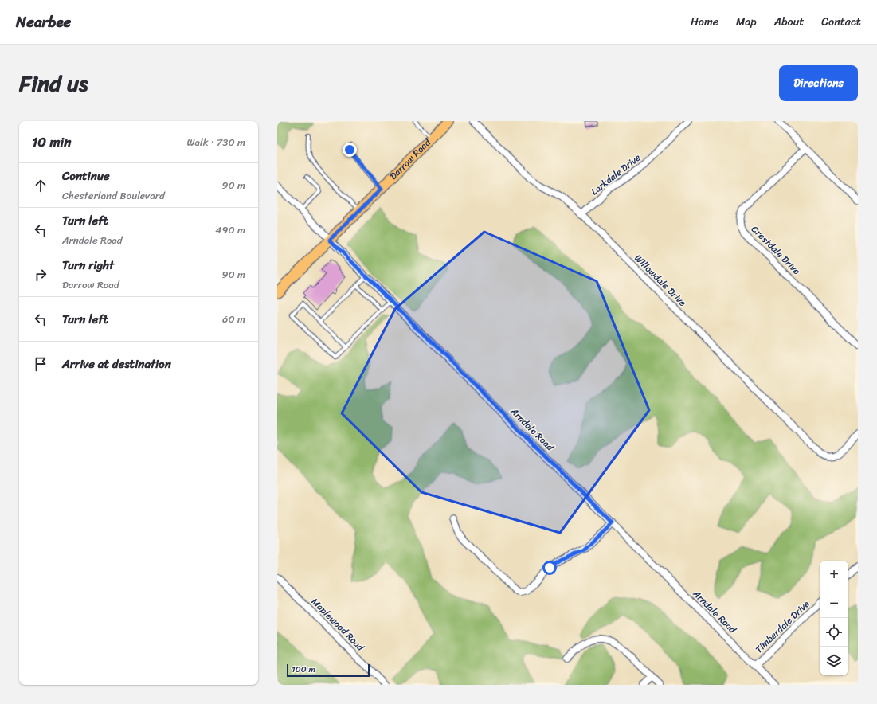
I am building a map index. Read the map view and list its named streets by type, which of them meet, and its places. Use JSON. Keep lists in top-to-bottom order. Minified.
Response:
{"streets":{"main road":["Darrow Road"],"street":["Larkdale Drive","Crestdale Drive","Willowdale Drive","Arndale Road","Maplewood Road","Timberdale Drive"]},"crossings":[["Darrow Road","Arndale Road"],["Larkdale Drive","Willowdale Drive"],["Arndale Road","Timberdale Drive"]],"scale_bar":"100 m","page":{"header":"Nearbee","nav":["Home","Map","About","Contact"],"title":"Find us","buttons":"Directions","heading":["10 min","Walk · 730 m"],"list":[["Continue","Chesterland Boulevard","90 m"],["Turn left","Arndale Road","490 m"],["Turn right","Darrow Road","90 m"],["Turn left","60 m"],"Arrive at destination"],"map_buttons":["+","−"],"scale":"100 m"}}
